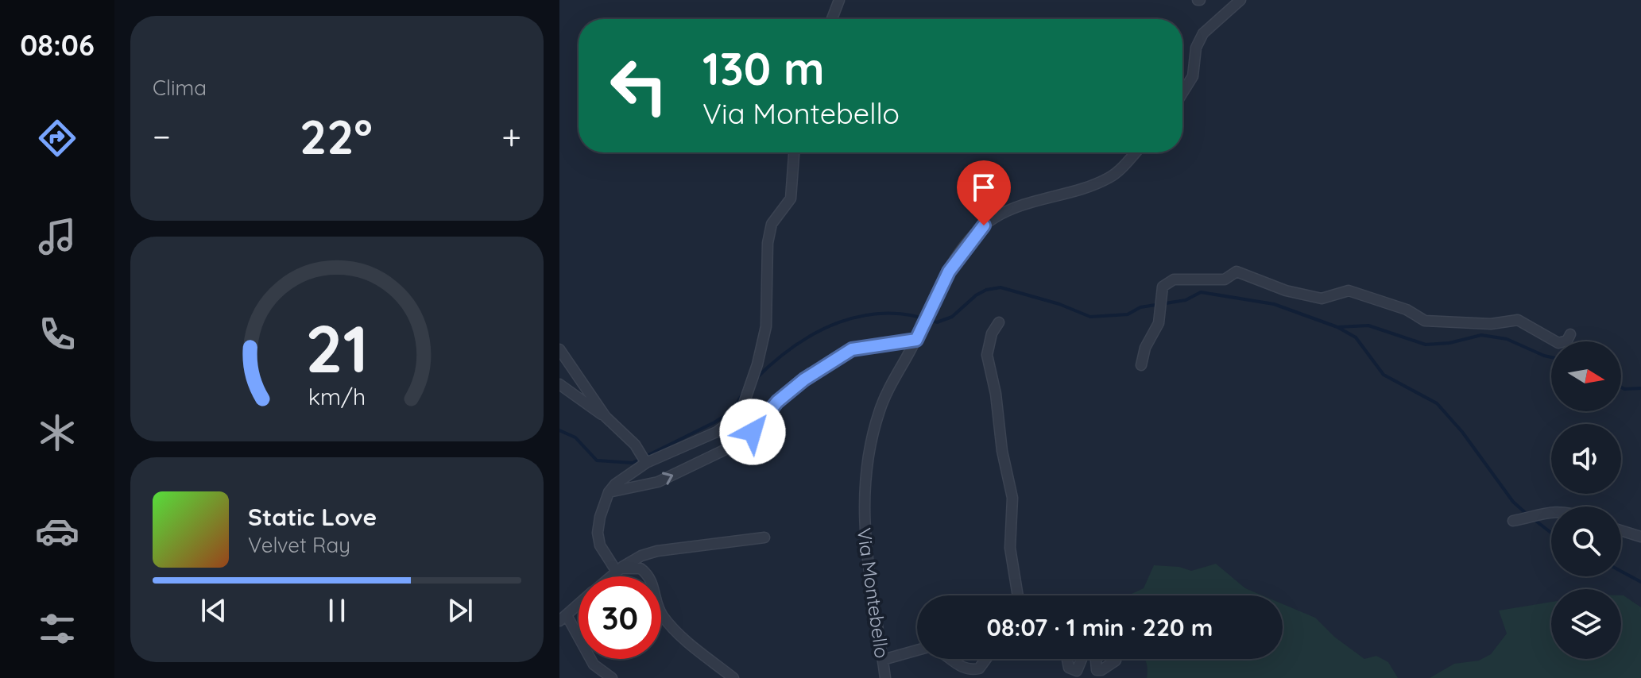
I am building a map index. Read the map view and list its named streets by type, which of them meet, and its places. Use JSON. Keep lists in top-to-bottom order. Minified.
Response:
{"streets":{"street":["Via Montebello"]},"north":"right","page":{"tabs":"08:06","tile":"Clima","turn":["130 m","Via Montebello"],"heat":["−","22°","+"],"song":["Static Love","Velvet Ray"],"limit":"30","trip":"08:07 · 1 min · 220 m","gauge":["21","km/h"]}}
